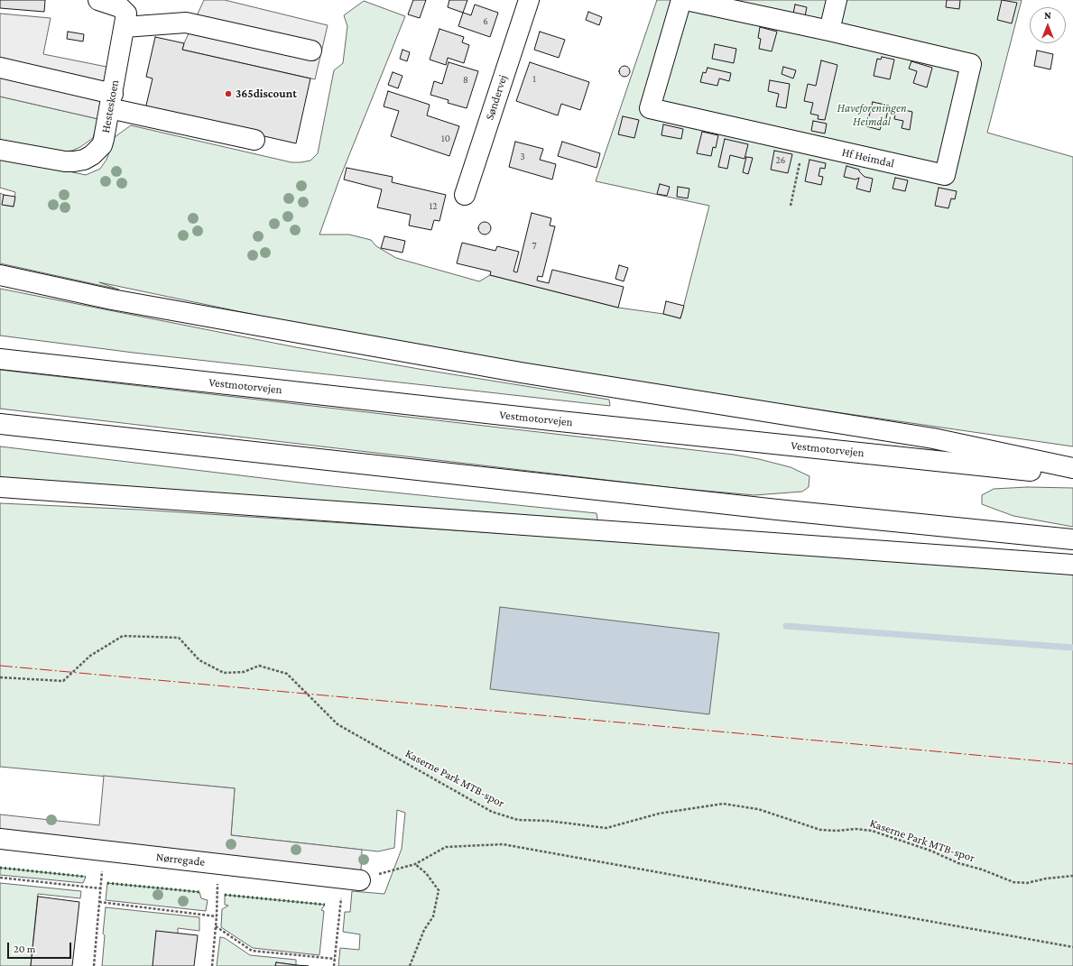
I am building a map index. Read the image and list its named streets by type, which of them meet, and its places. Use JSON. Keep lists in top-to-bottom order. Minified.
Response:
{"streets":{"main road":["Søndervej","Hesteskoen","Hf Heimdal","Vestmotorvejen","Nørregade"],"path":["Kaserne Park MTB-spor"]},"parks":["Haveforeningen Heimdal"],"places":["365discount"],"house_numbers":["6","1","8","10","3","26","12","7"],"scale_bar":"20 m","north":"top"}
